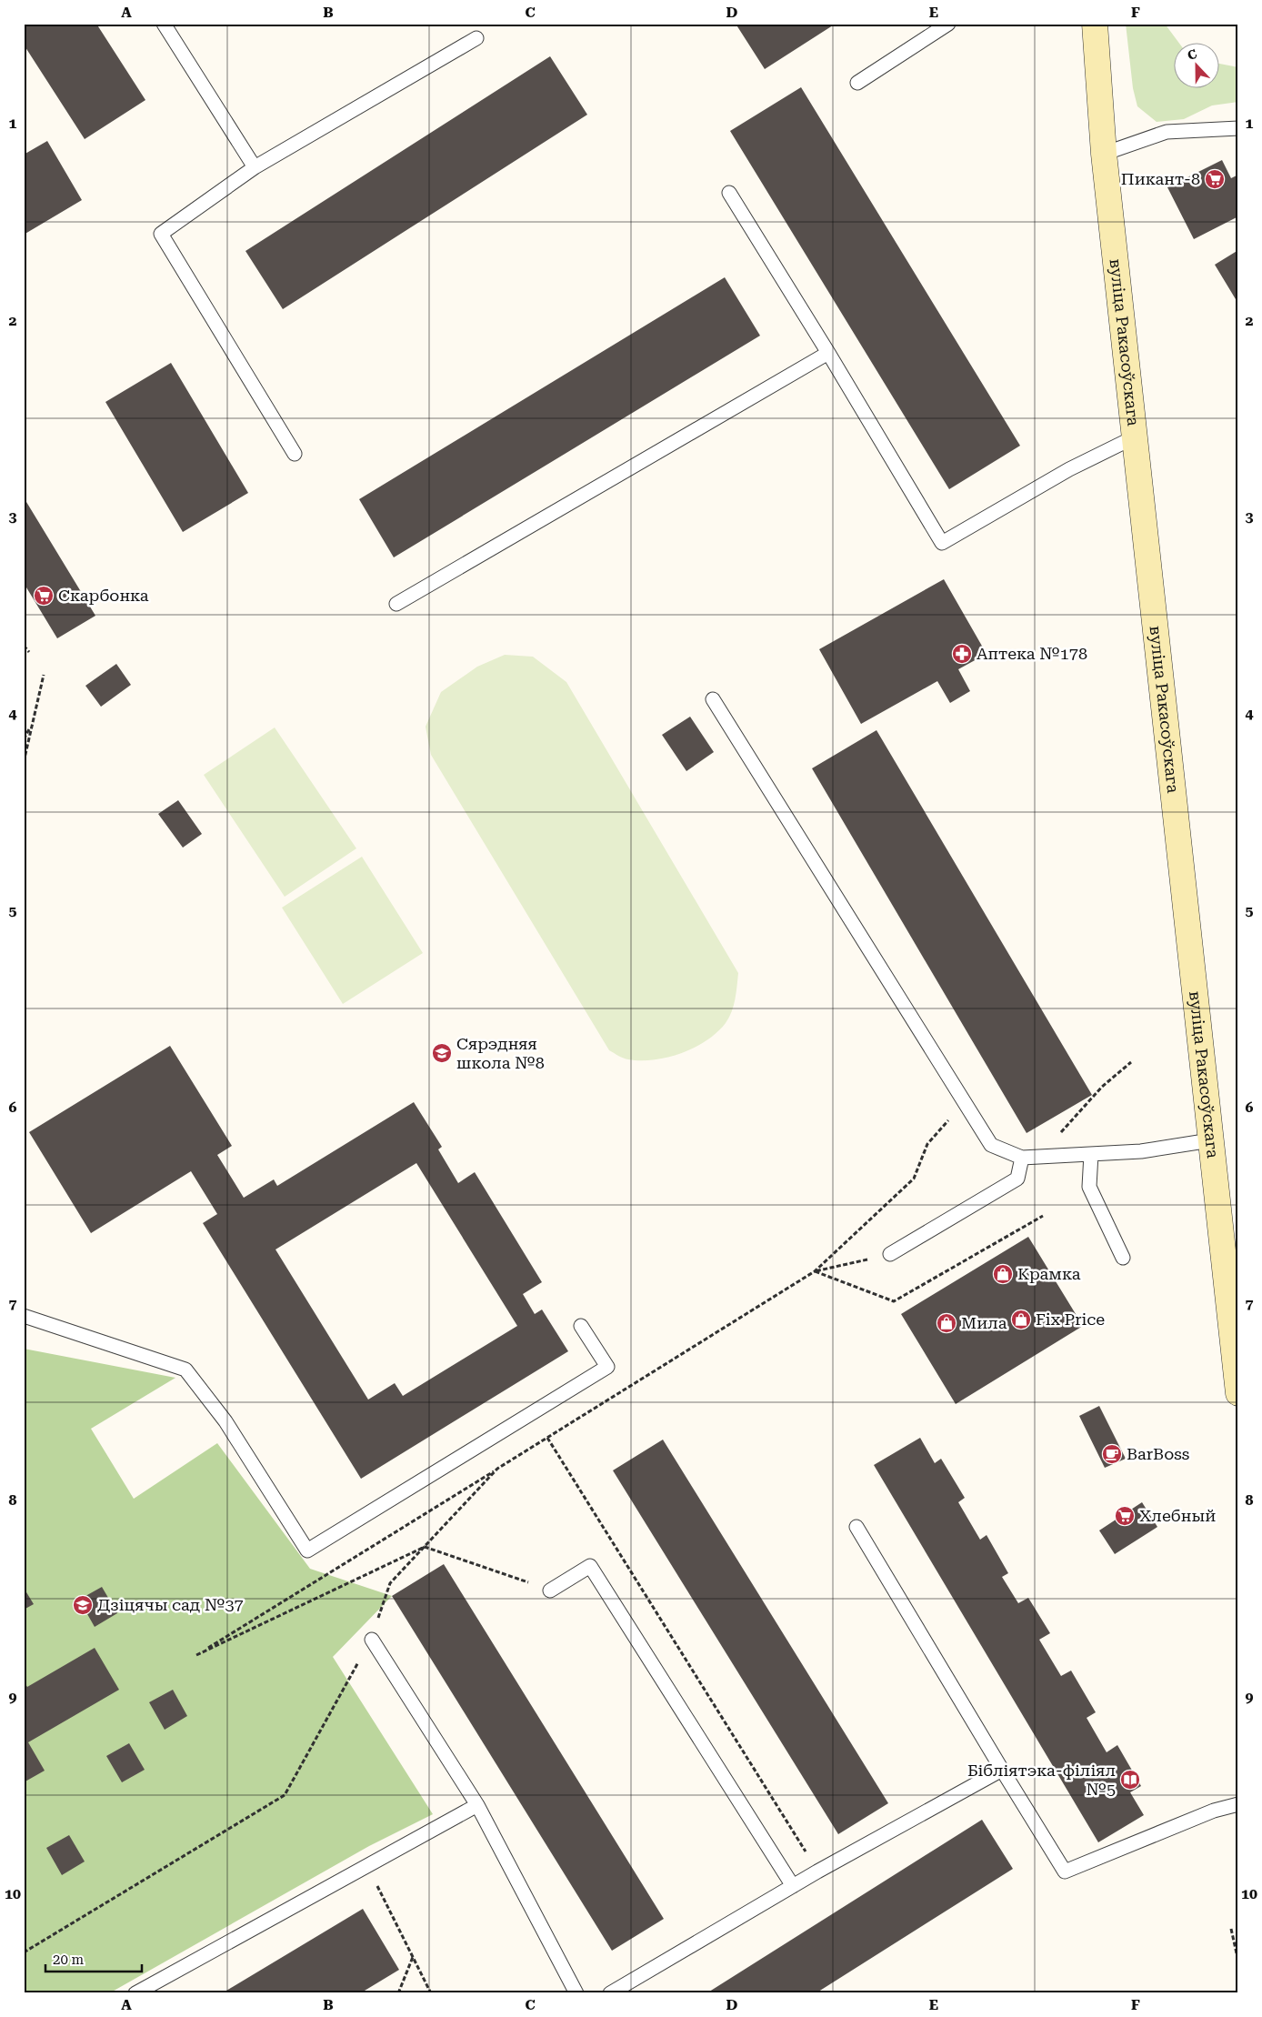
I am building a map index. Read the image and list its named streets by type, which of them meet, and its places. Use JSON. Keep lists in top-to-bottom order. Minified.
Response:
{"streets":{"main road":["вуліца Ракасоўскага"]},"places":{"supermarket":["Пикант-8","Скарбонка","Хлебный"],"pharmacy":["Аптека №178"],"school or university":["Сярэдняя школа №8","Дзіцячы сад №37"],"shop":["Крамка","Fix Price","Мила"],"cafe":["BarBoss"],"library":["Бібліятэка-філіял №5"]},"scale_bar":"20 m","north":"top","grid":{"columns":["A","B","C","D","E","F"],"rows":["1","2","3","4","5","6","7","8","9","10"]}}
